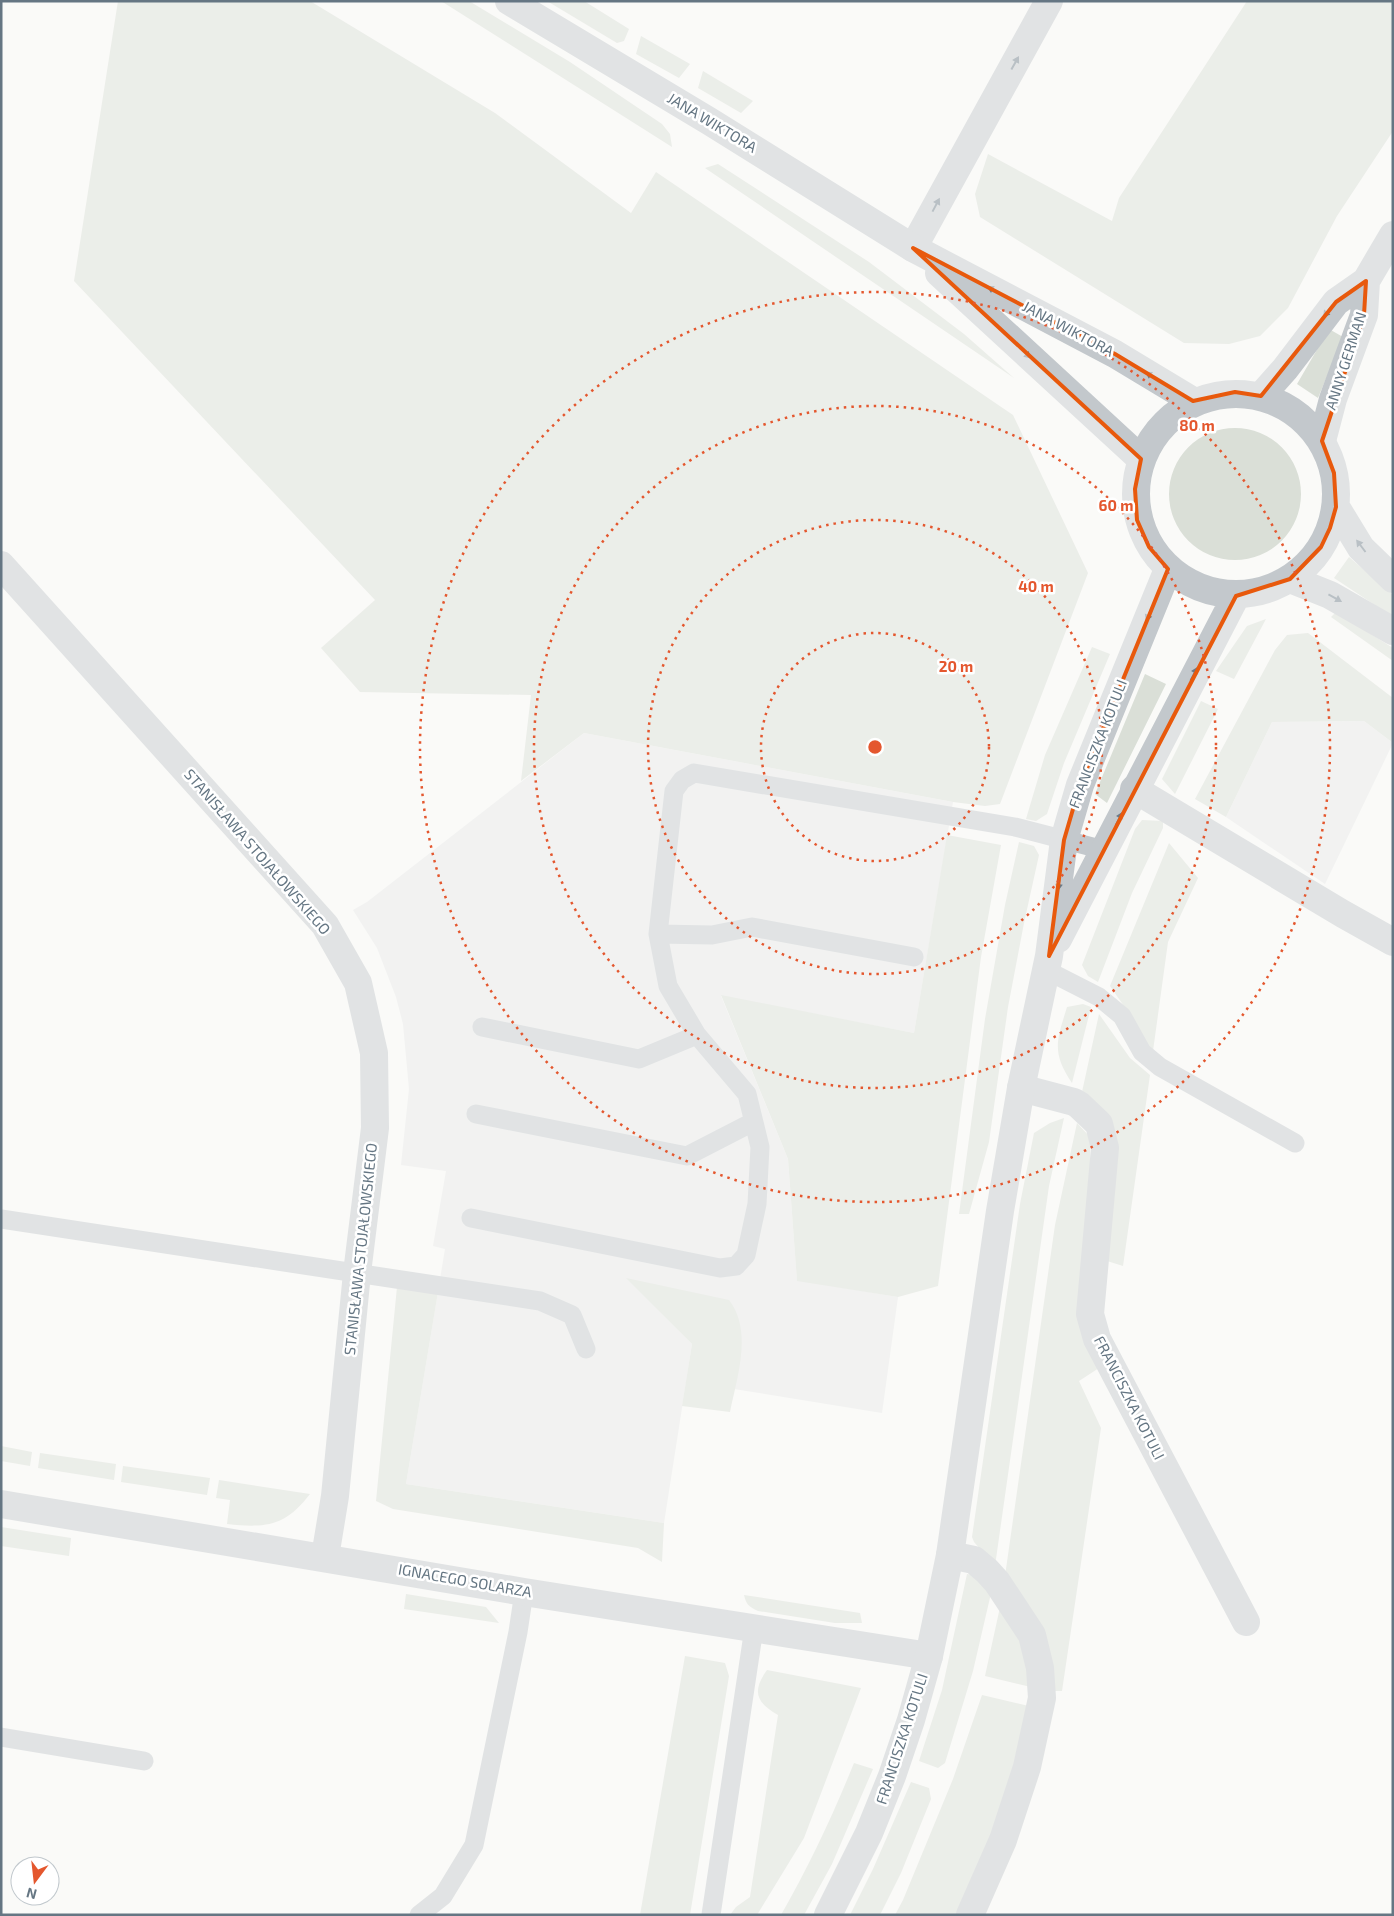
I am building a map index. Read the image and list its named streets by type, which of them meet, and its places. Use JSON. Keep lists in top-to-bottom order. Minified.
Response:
{"streets":{"street":["JANA WIKTORA","ANNY GERMAN","FRANCISZKA KOTULI","STANISŁAWA STOJAŁOWSKIEGO","IGNACEGO SOLARZA"]},"crossings":[["FRANCISZKA KOTULI","IGNACEGO SOLARZA"],["STANISŁAWA STOJAŁOWSKIEGO","IGNACEGO SOLARZA"]],"one_way":["ANNY GERMAN"],"north":"bottom","rings":["80 m","60 m","40 m","20 m"]}
